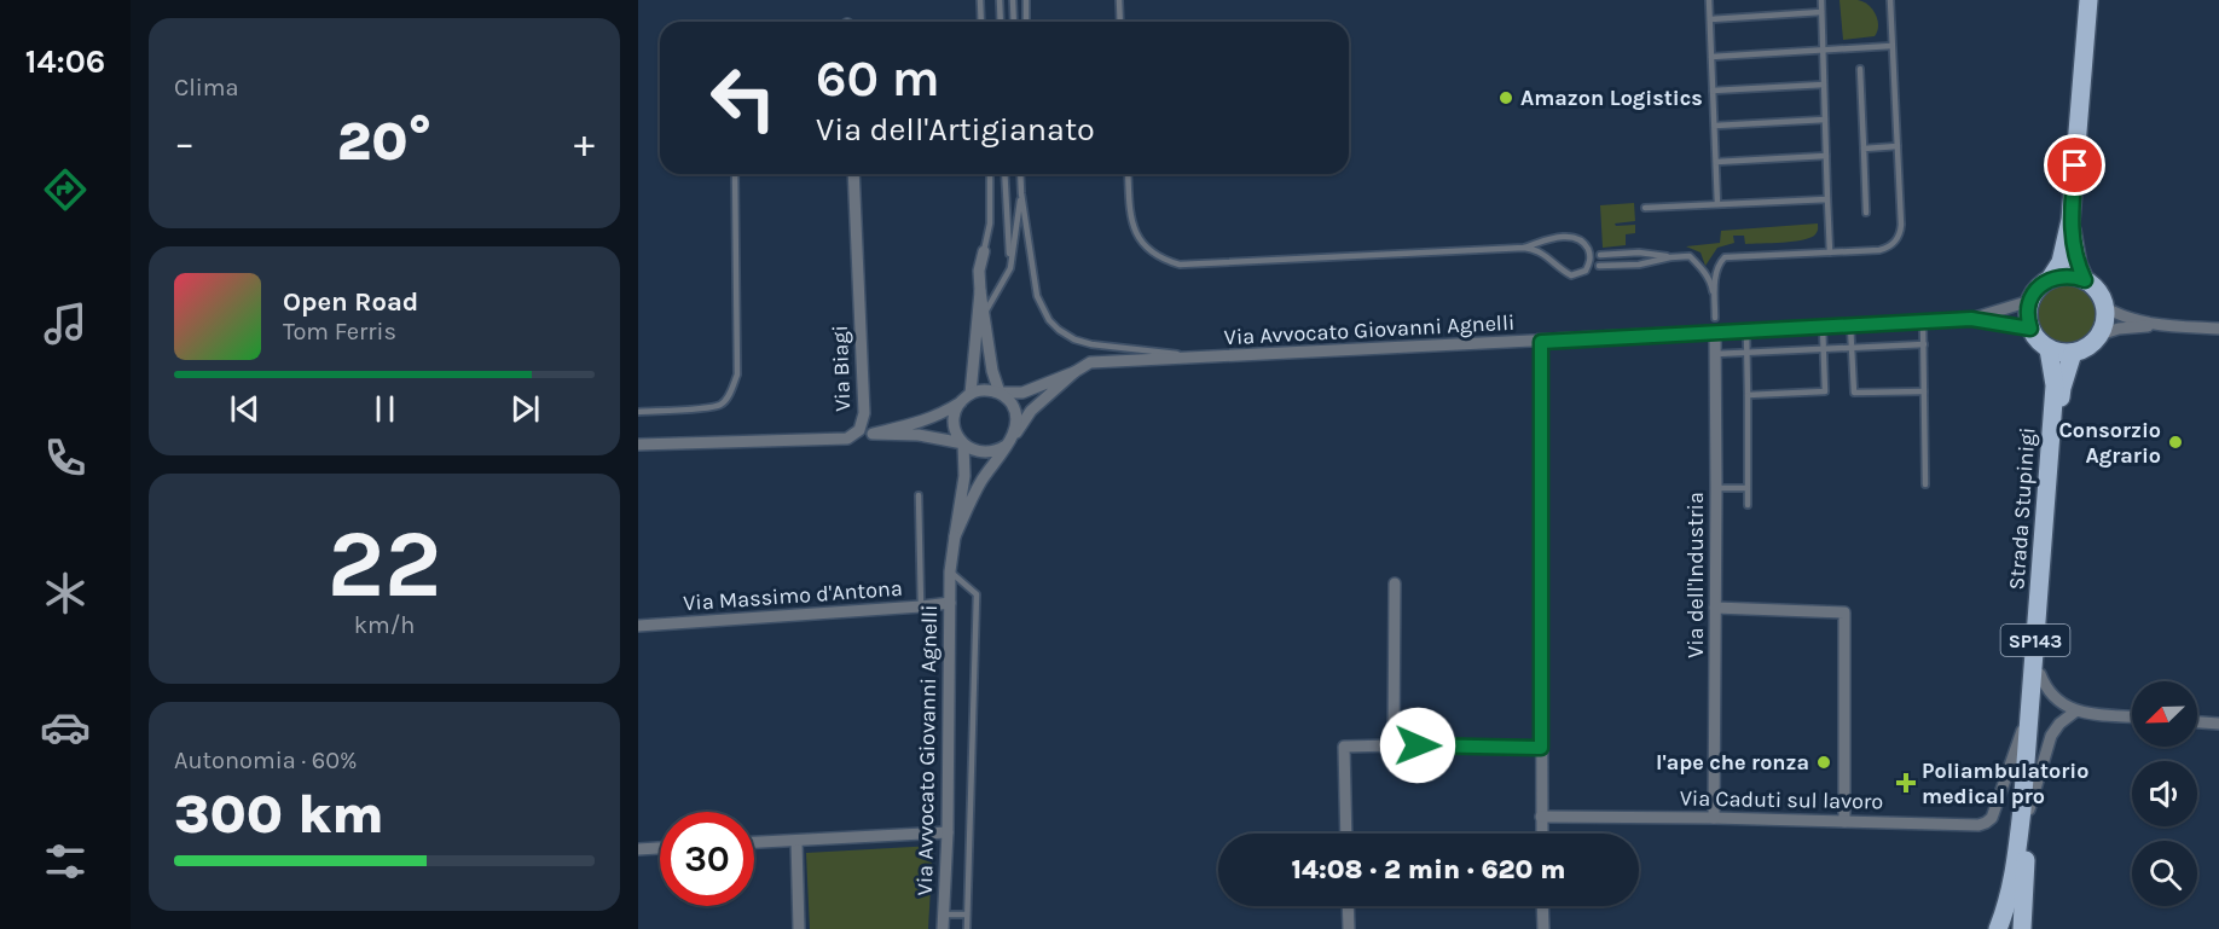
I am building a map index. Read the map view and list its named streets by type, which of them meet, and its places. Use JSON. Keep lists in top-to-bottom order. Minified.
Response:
{"streets":{"main road":["Strada Stupinigi","SP143"],"street":["Via Avvocato Giovanni Agnelli","Via Biagi","Via dell'Industria","Via Massimo d'Antona","Via Caduti sul lavoro"]},"crossings":[["Via Avvocato Giovanni Agnelli","Strada Stupinigi"],["Via Avvocato Giovanni Agnelli","Via dell'Industria"],["Via Avvocato Giovanni Agnelli","Via Massimo d'Antona"],["Strada Stupinigi","Via Caduti sul lavoro"],["Via dell'Industria","Via Caduti sul lavoro"]],"places":{"other":["Amazon Logistics","Consorzio Agrario","l'ape che ronza"],"health":["Poliambulatorio medical pro"]},"north":"bottom left","page":{"tabs":"14:06","tile":["Clima",["22","km/h"],["Autonomia · 60%","300 km"]],"turn":["60 m","Via dell'Artigianato"],"heat":["−","20°","+"],"song":["Open Road","Tom Ferris"],"limit":"30","trip":"14:08 · 2 min · 620 m"}}
